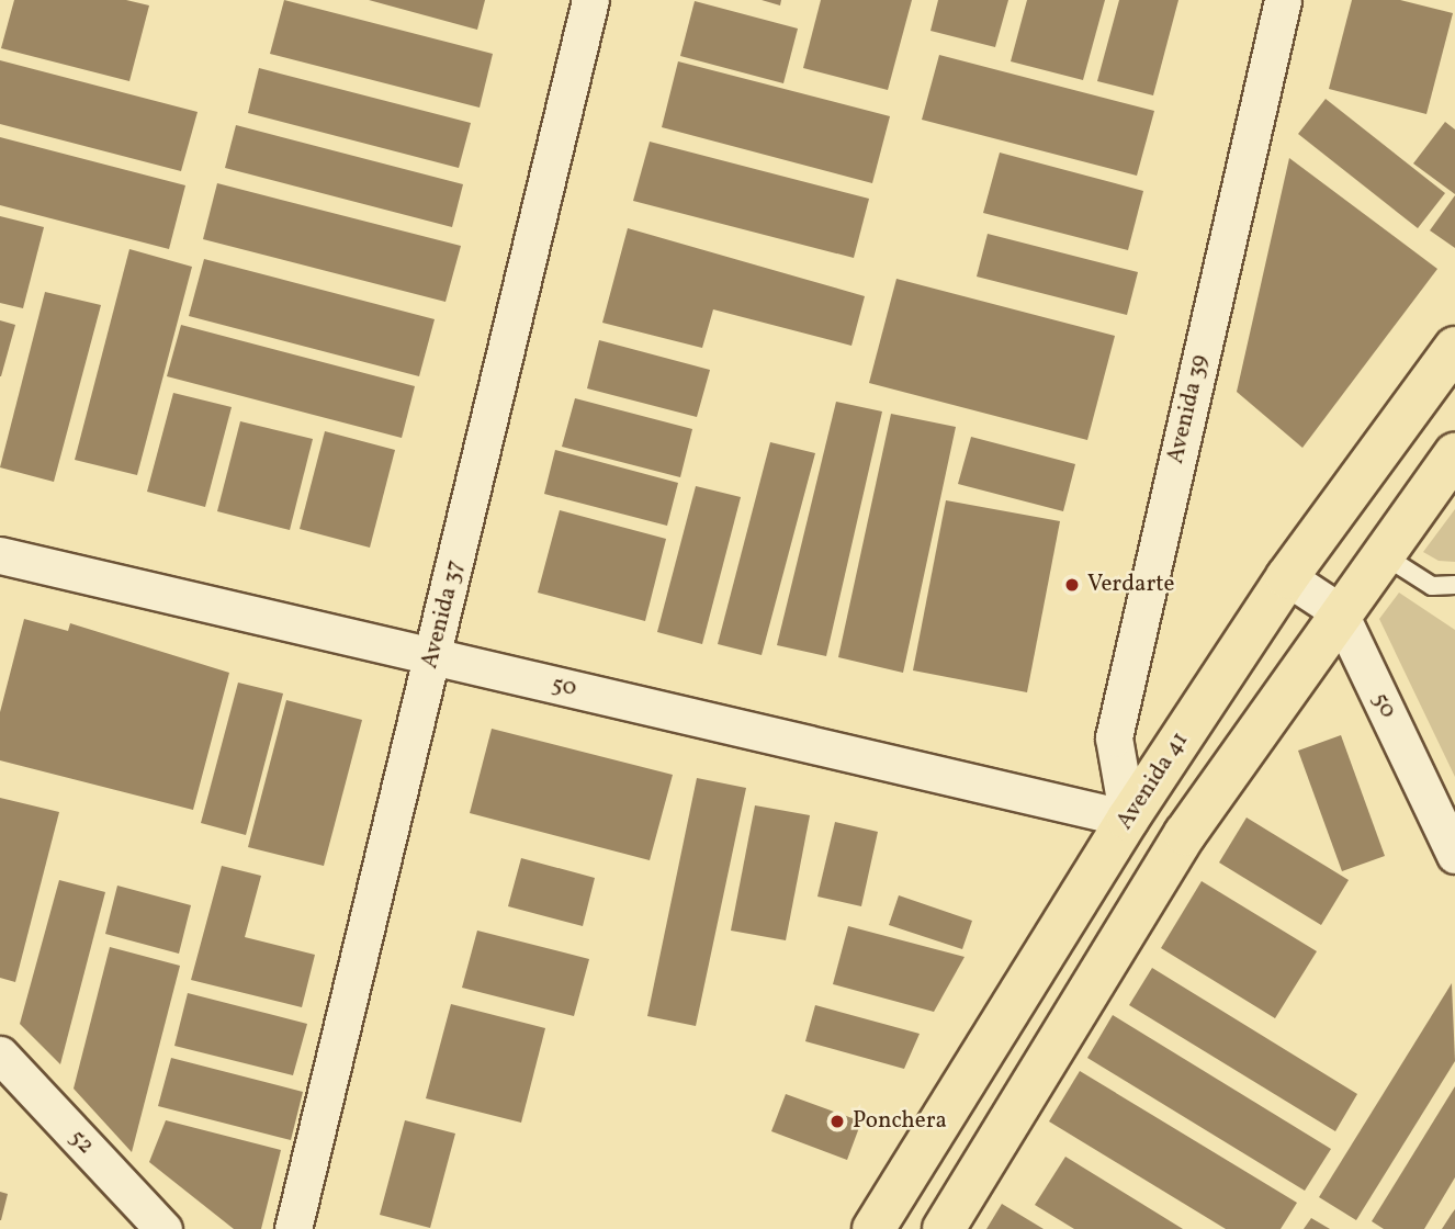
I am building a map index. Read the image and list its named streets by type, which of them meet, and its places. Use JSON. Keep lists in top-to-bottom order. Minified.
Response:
{"streets":{"main road":["Avenida 41"],"street":["Avenida 39","Avenida 37","50","52"]},"crossings":[["Avenida 39","50"],["Avenida 39","Avenida 41"],["Avenida 37","50"],["50","Avenida 41"]],"places":["Verdarte","Ponchera"]}
